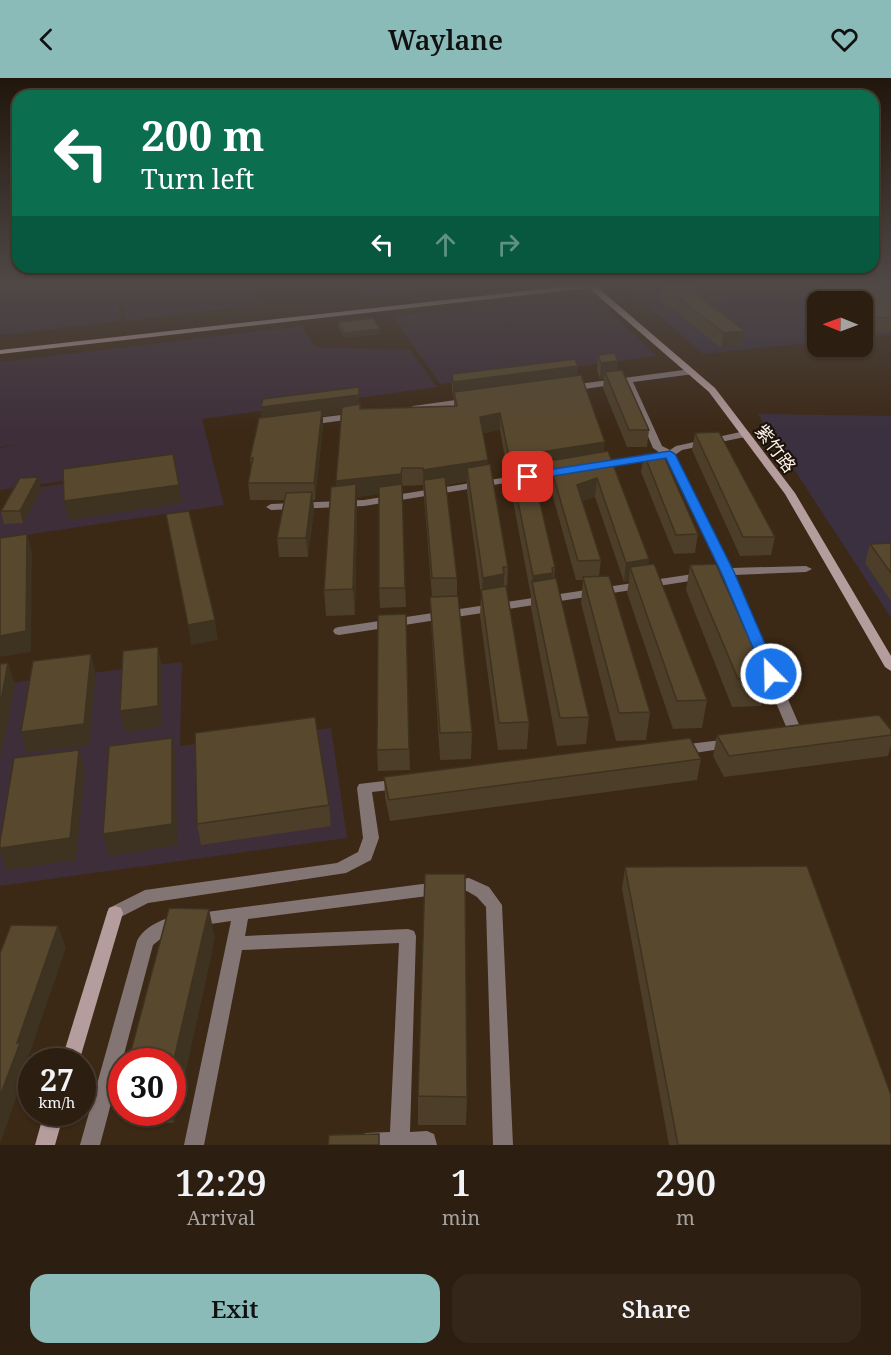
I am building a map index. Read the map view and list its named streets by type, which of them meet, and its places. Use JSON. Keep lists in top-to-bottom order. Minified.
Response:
{"streets":{"street":["紫竹路"]},"north":"left","page":{"header":"Waylane","turn":["200 m","Turn left"],"speed":"27 km/h","limit":"30","eta":["12:29","Arrival","1","min","290","m"],"buttons":["Exit","Share"]}}
